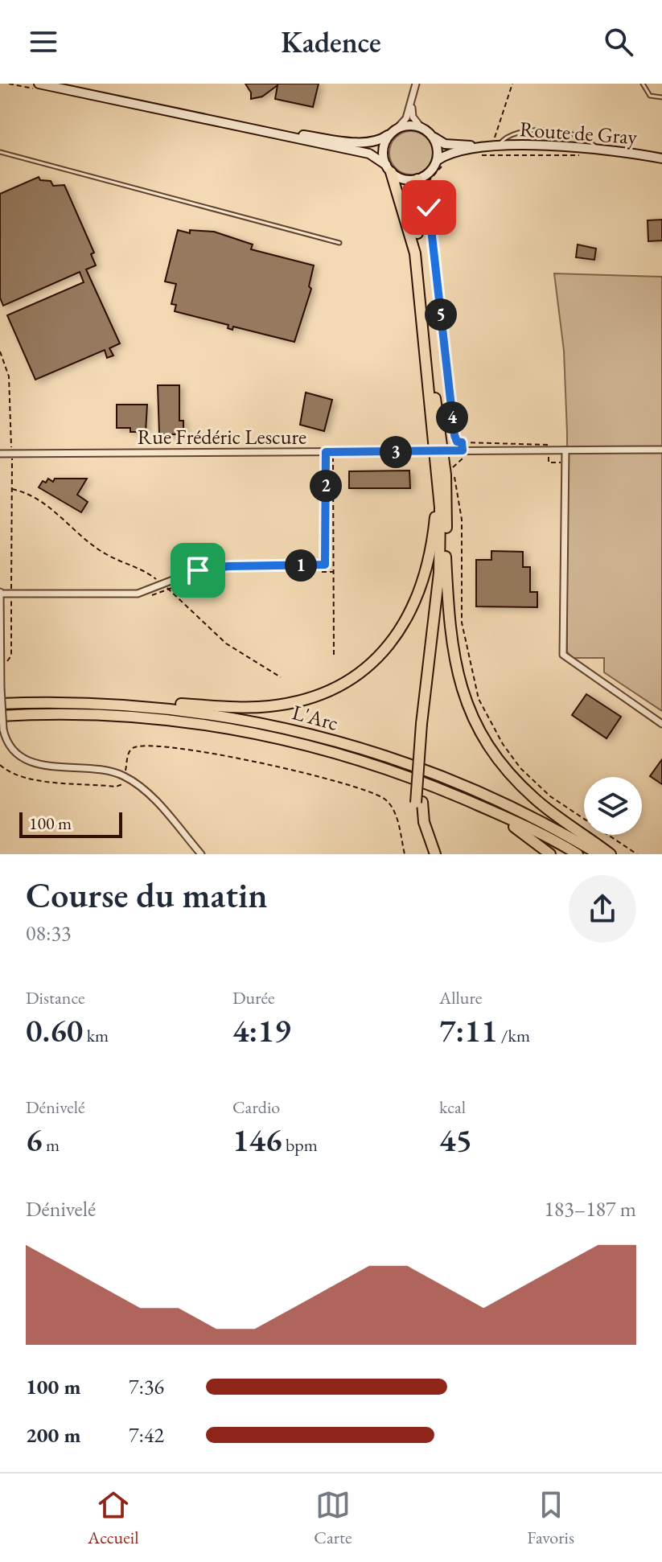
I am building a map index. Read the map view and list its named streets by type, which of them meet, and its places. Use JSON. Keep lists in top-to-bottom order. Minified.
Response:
{"streets":{"highway":["L'Arc"],"main road":["Route de Gray"],"street":["Rue Frédéric Lescure"]},"scale_bar":"100 m","page":{"header":"Kadence","pins":["5","4","3","2","1"],"scale":"100 m","heading":["Course du matin","08:33"],"stats":[["Distance","0.60 km"],["Durée","4:19"],["Allure","7:11 /km"],["Dénivelé","6 m"],["Cardio","146 bpm"],["kcal","45"]],"chart":["Dénivelé","183–187 m"],"list":[{"name":"100 m","note":"7:36"},{"name":"200 m","note":"7:42"}],"tabs":["Accueil","Carte","Favoris"]}}
